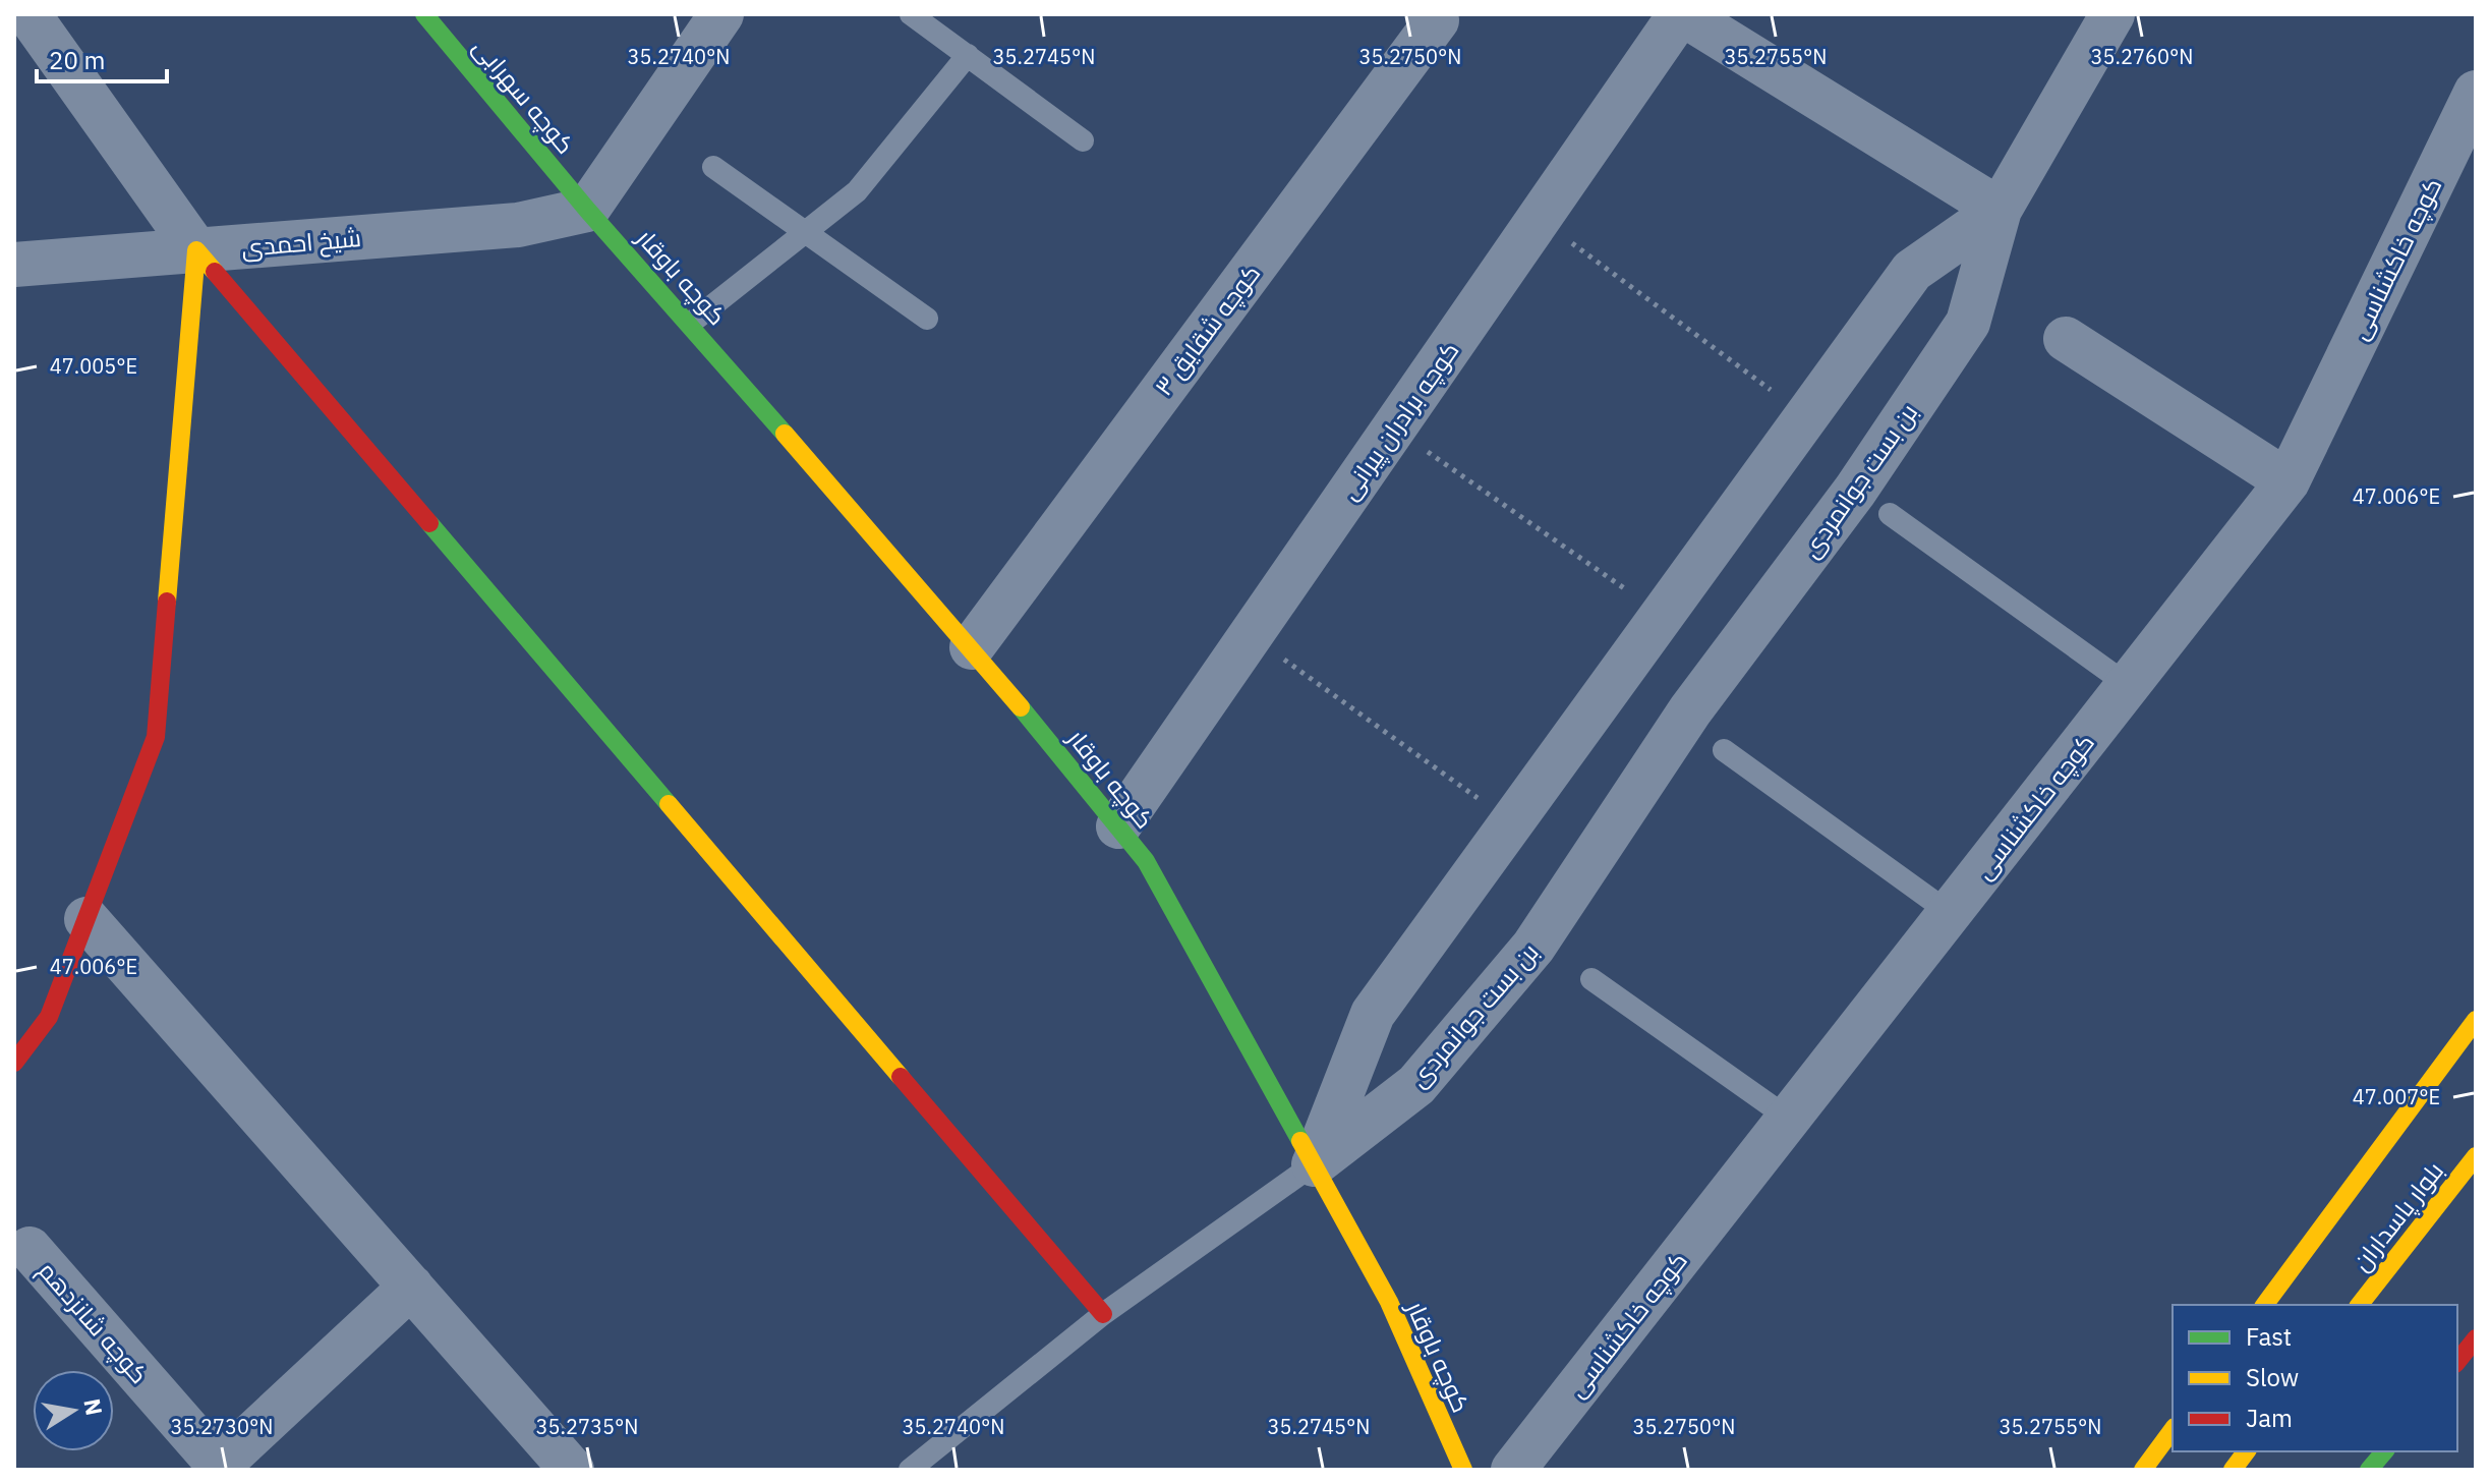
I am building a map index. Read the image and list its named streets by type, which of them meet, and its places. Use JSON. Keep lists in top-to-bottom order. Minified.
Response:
{"streets":{"street":["کوچه سهرابی","شیخ احمدی","کوچه خاکشناسی","کوچه باوقار","کوچه شقایق ۳","کوچه برادران پیرانی","بن بست جوانمردی","بلوار پاسداران","کوچه شانزدهم"]},"crossings":[["کوچه سهرابی","شیخ احمدی"],["کوچه سهرابی","کوچه باوقار"],["شیخ احمدی","کوچه باوقار"],["کوچه باوقار","کوچه شقایق ۳"],["کوچه باوقار","کوچه برادران پیرانی"],["کوچه باوقار","بن بست جوانمردی"]],"legend":["Fast","Slow","Jam"],"scale_bar":"20 m","north":"right","coordinates":["35.2740°N","35.2745°N","35.2750°N","35.2755°N","35.2760°N","47.005°E","47.006°E","47.007°E","35.2730°N","35.2735°N"]}
